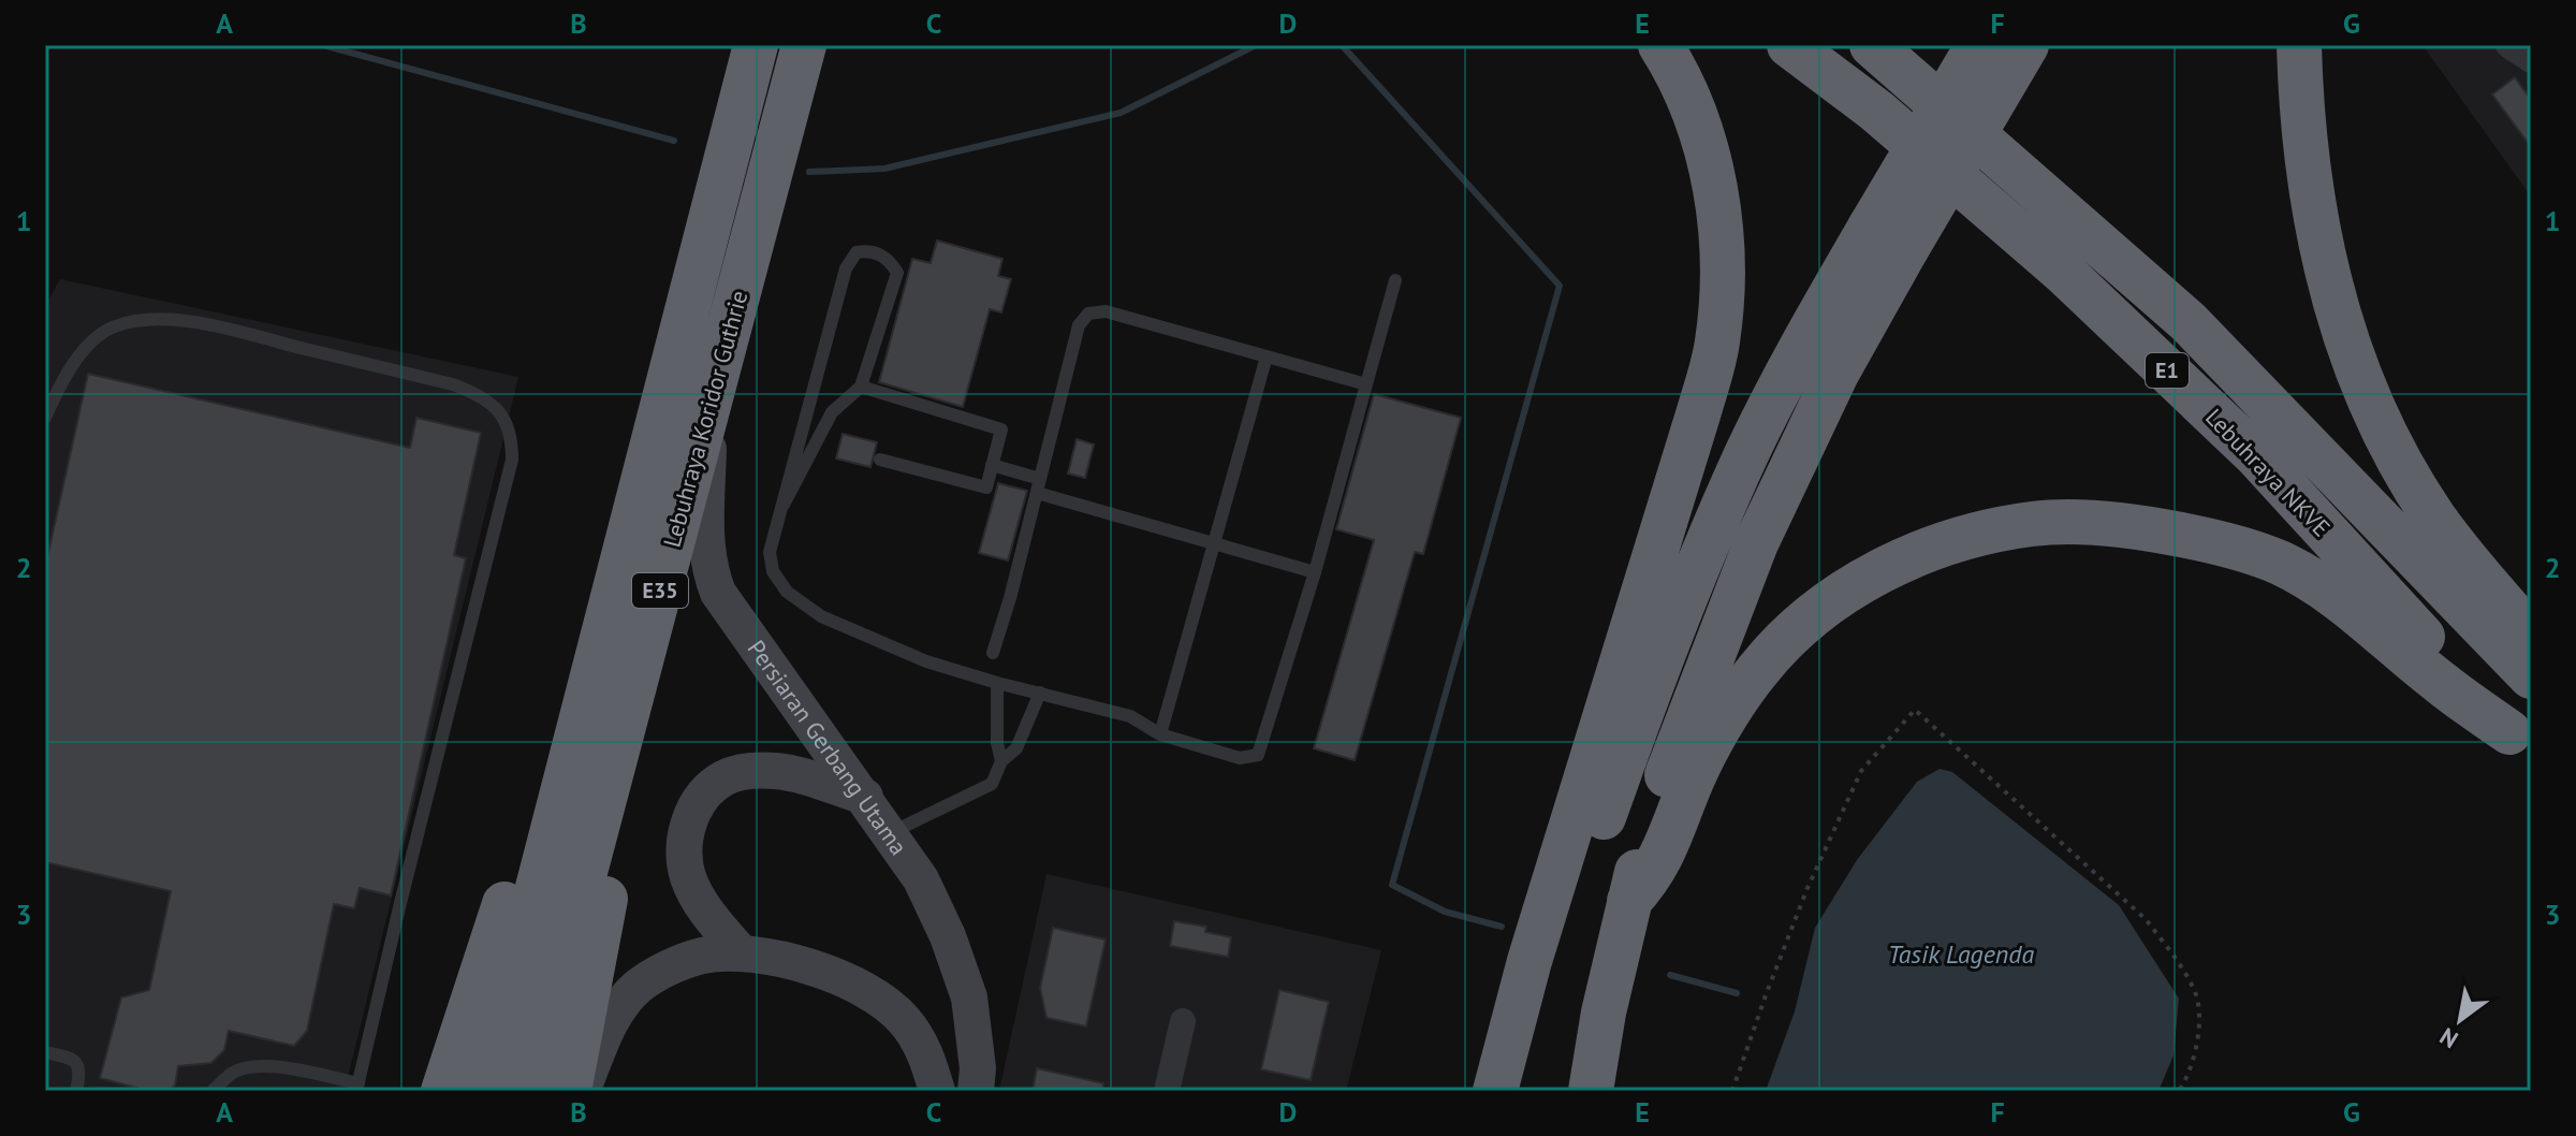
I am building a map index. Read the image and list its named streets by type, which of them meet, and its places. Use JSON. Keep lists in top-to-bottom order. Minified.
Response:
{"streets":{"highway":["E1","Lebuhraya Koridor Guthrie","Lebuhraya NKVE","E35"],"main road":["Persiaran Gerbang Utama"]},"crossings":[["Lebuhraya Koridor Guthrie","Persiaran Gerbang Utama"]],"water":["Tasik Lagenda"],"north":"bottom left","grid":{"columns":["A","B","C","D","E","F","G"],"rows":["1","2","3"]}}
